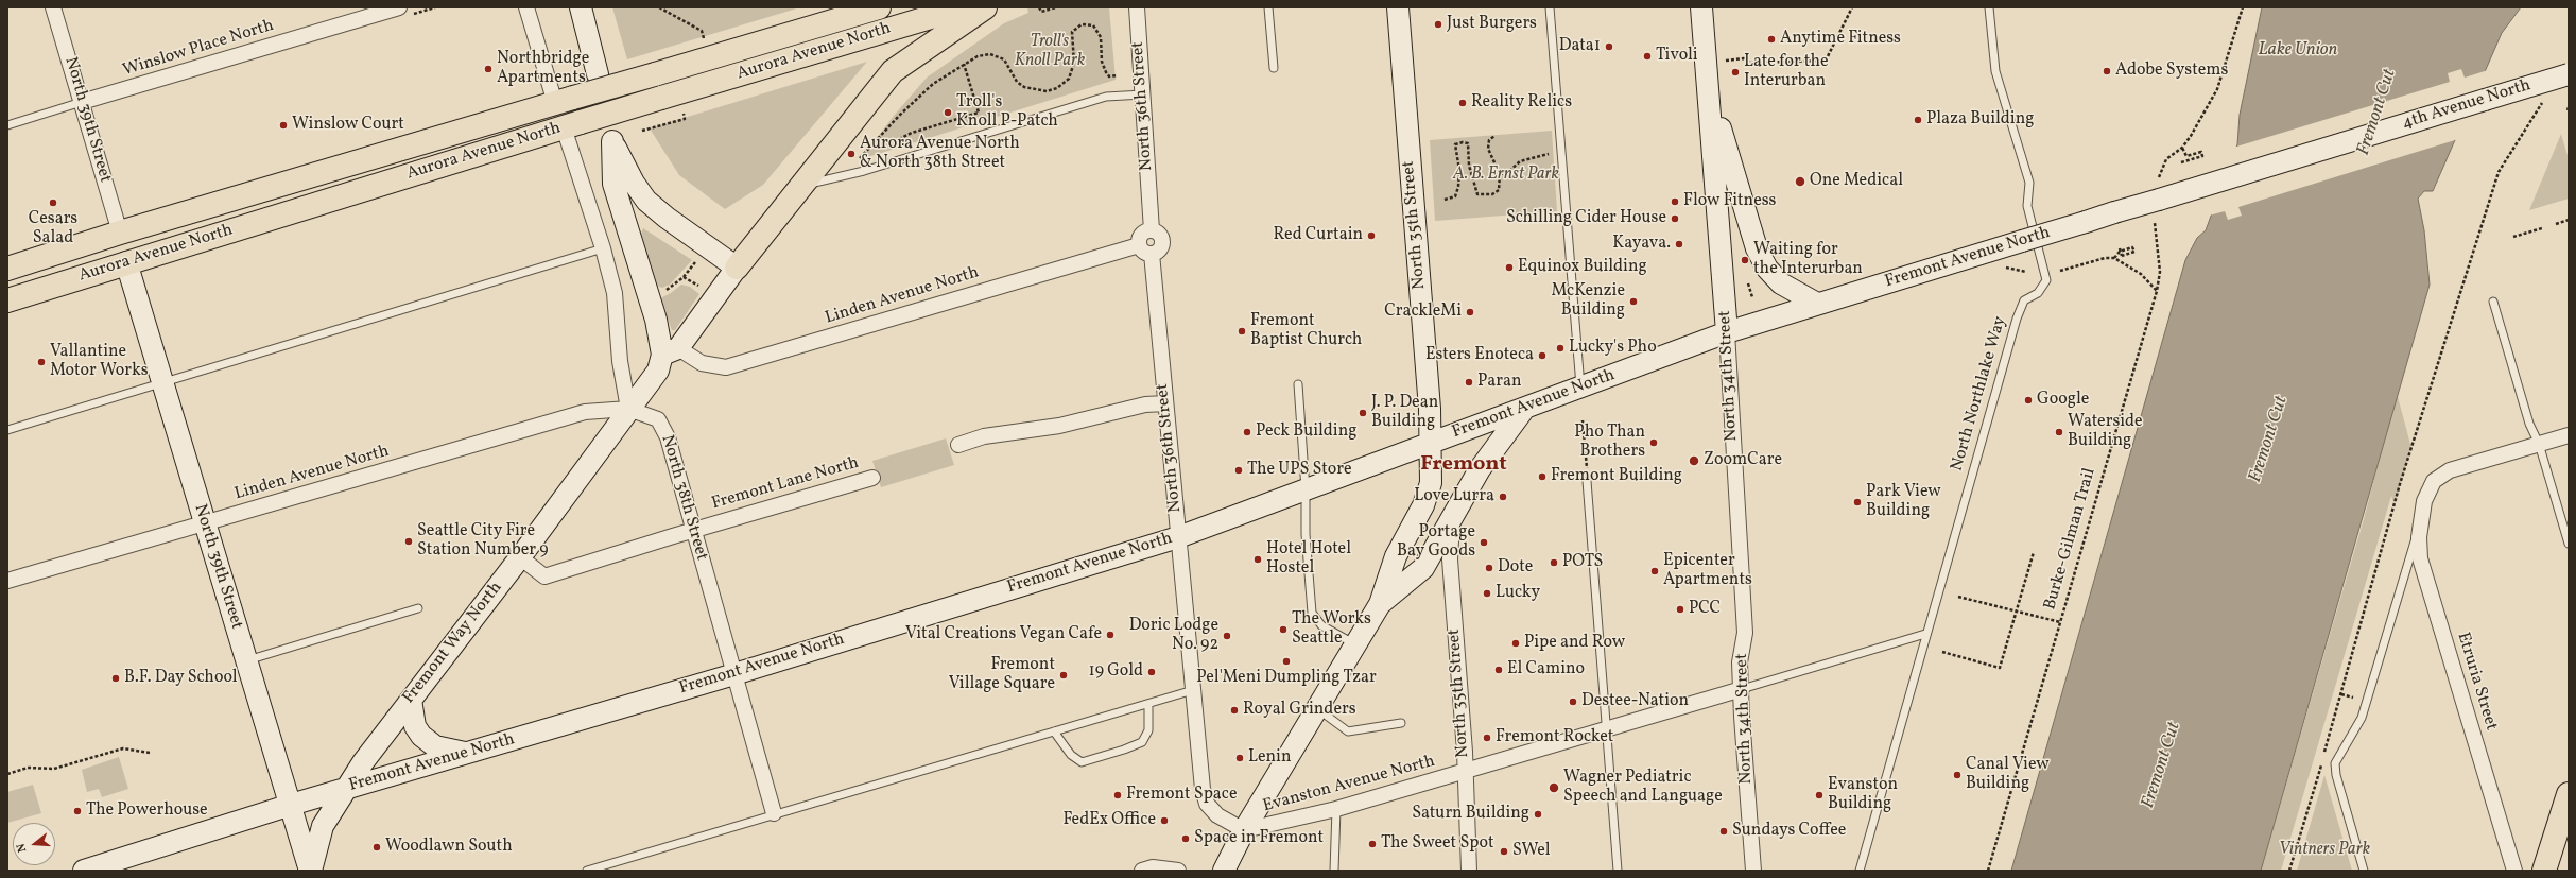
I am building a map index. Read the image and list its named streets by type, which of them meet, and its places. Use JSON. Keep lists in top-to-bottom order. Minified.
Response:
{"streets":{"main road":["Aurora Avenue North","4th Avenue North","North 39th Street","North 35th Street","Fremont Avenue North","North 34th Street","Fremont Way North"],"street":["Winslow Place North","North 36th Street","Linden Avenue North","Fremont Lane North","North 38th Street","Etruria Street","Evanston Avenue North"],"lane":["North Northlake Way"],"path":["Burke-Gilman Trail"]},"crossings":[["Winslow Place North","North 39th Street"],["Aurora Avenue North","North 39th Street"],["4th Avenue North","Fremont Avenue North"],["North 36th Street","Fremont Avenue North"],["North 36th Street","Linden Avenue North"],["North 36th Street","Evanston Avenue North"],["North 39th Street","Fremont Avenue North"],["North 39th Street","Linden Avenue North"],["North 39th Street","Fremont Way North"],["North 35th Street","Fremont Avenue North"],["North 35th Street","Evanston Avenue North"],["Fremont Avenue North","North 34th Street"],["Fremont Avenue North","North 38th Street"],["Fremont Avenue North","Fremont Way North"],["Linden Avenue North","North 38th Street"],["Linden Avenue North","Fremont Way North"],["North 34th Street","Evanston Avenue North"],["North Northlake Way","Evanston Avenue North"],["Fremont Lane North","North 38th Street"],["Fremont Lane North","Fremont Way North"],["North 38th Street","Fremont Way North"]],"districts":["Fremont"],"water":["Lake Union","Fremont Cut"],"parks":["Troll's Knoll Park","A. B. Ernst Park","Vintners Park"],"places":["Just Burgers","Anytime Fitness","Data1","Tivoli","Northbridge Apartments","Adobe Systems","Late for the Interurban","Reality Relics","Troll's Knoll P-Patch","Plaza Building","Winslow Court","Aurora Avenue North & North 38th Street","One Medical","Flow Fitness","Cesars Salad","Schilling Cider House","Red Curtain","Kayava.","Waiting for the Interurban","Equinox Building","McKenzie Building","CrackleMi","Fremont Baptist Church","Lucky's Pho","Esters Enoteca","Vallantine Motor Works","Paran","Google","J. P. Dean Building","Peck Building","Waterside Building","Pho Than Brothers","ZoomCare","The UPS Store","Fremont Building","Love Lurra","Park View Building","Seattle City Fire Station Number 9","Portage Bay Goods","Hotel Hotel Hostel","POTS","Dote","Epicenter Apartments","Lucky","PCC","The Works Seattle","Vital Creations Vegan Cafe","Doric Lodge No. 92","Pipe and Row","Pel'Meni Dumpling Tzar","El Camino","19 Gold","Fremont Village Square","B.F. Day School","Destee-Nation","Royal Grinders","Fremont Rocket","Lenin","Canal View Building","Wagner Pediatric Speech and Language","Fremont Space","Evanston Building","The Powerhouse","Saturn Building","FedEx Office","Sundays Coffee","Space in Fremont","The Sweet Spot","Woodlawn South","SWel"],"north":"left"}
